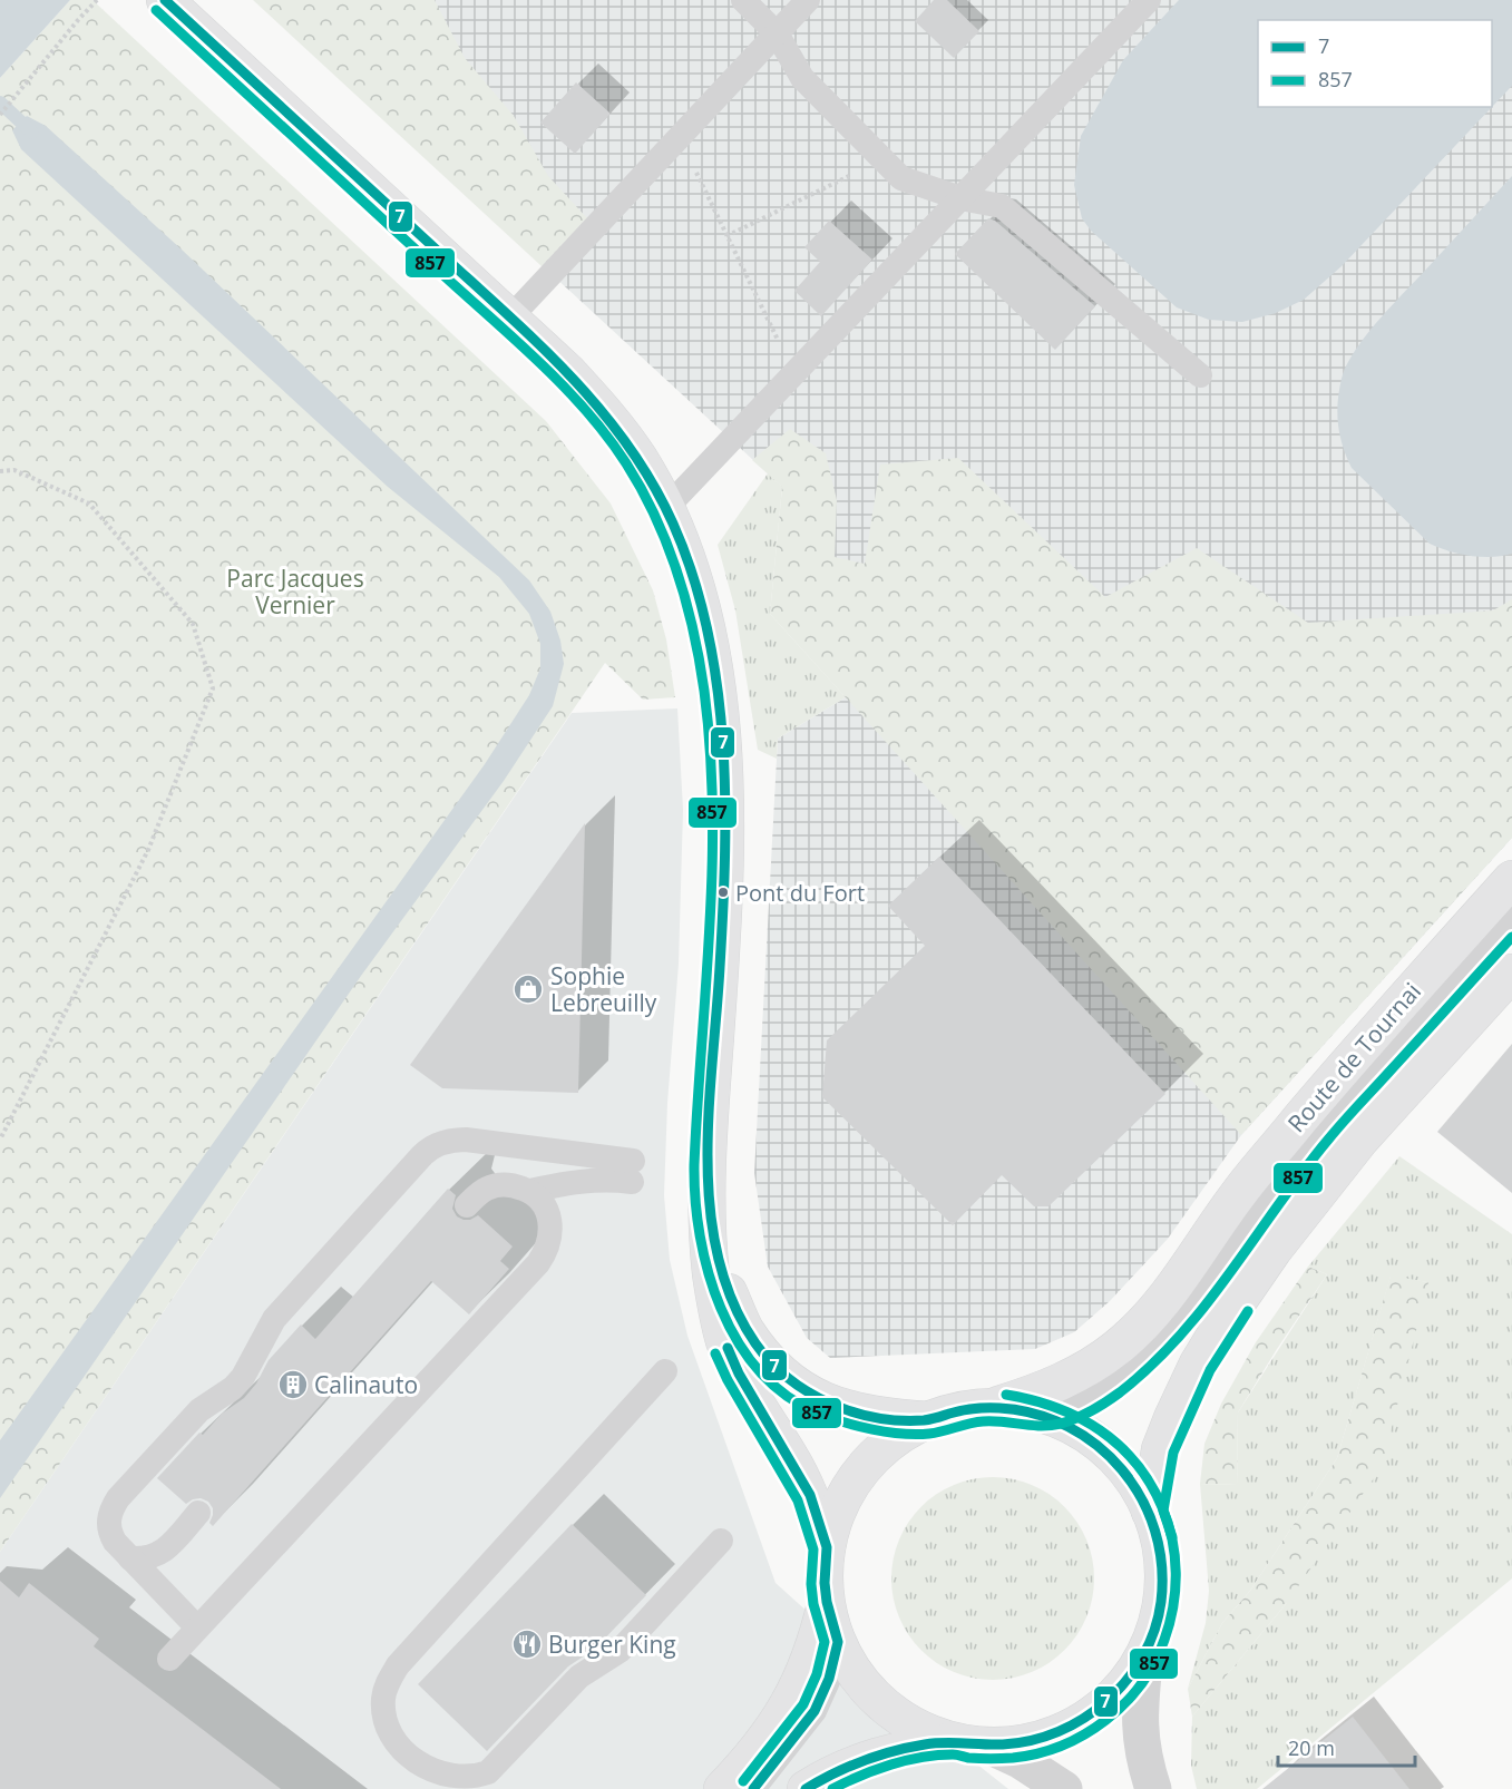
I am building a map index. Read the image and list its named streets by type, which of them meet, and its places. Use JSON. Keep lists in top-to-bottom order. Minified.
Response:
{"streets":{"main road":["Route de Tournai"]},"parks":["Parc Jacques Vernier"],"places":{"other":["Pont du Fort"],"shop":["Sophie Lebreuilly"],"building":["Calinauto"],"restaurant":["Burger King"]},"lines":["transit line 7","transit line 857"],"legend":["7","857"],"scale_bar":"20 m"}
